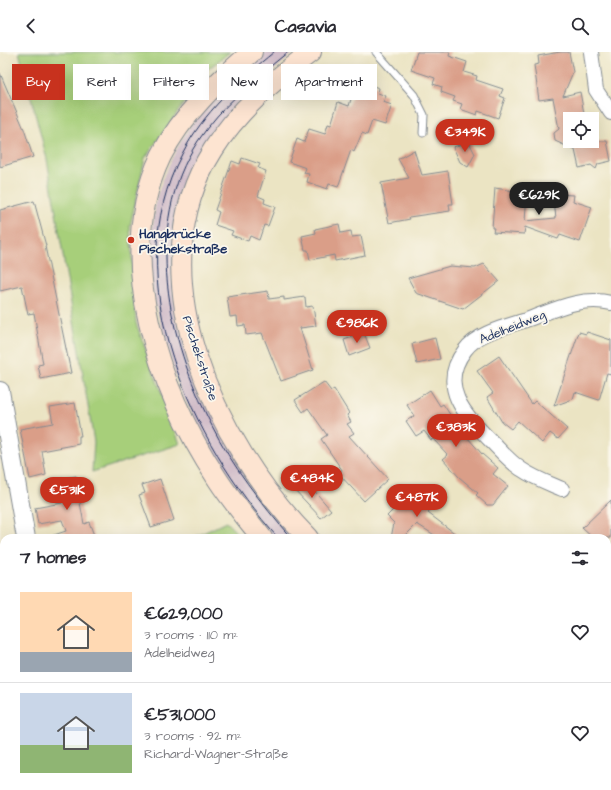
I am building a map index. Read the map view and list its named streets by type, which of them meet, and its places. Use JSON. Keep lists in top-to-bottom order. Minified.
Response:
{"streets":{"main road":["Pischekstraße"],"street":["Adelheidweg"]},"places":["Hangbrücke Pischekstraße"],"page":{"header":"Casavia","chip":["Buy","Rent","Filters","New","Apartment"],"price":["€349K","€629K","€986K","€383K","€484K","€531K","€487K"],"heading":"7 homes","list":[{"name":"€629,000","note":"3 rooms · 110 m² · Adelheidweg"},{"name":"€531,000","note":"3 rooms · 92 m² · Richard-Wagner-Straße"}]}}
